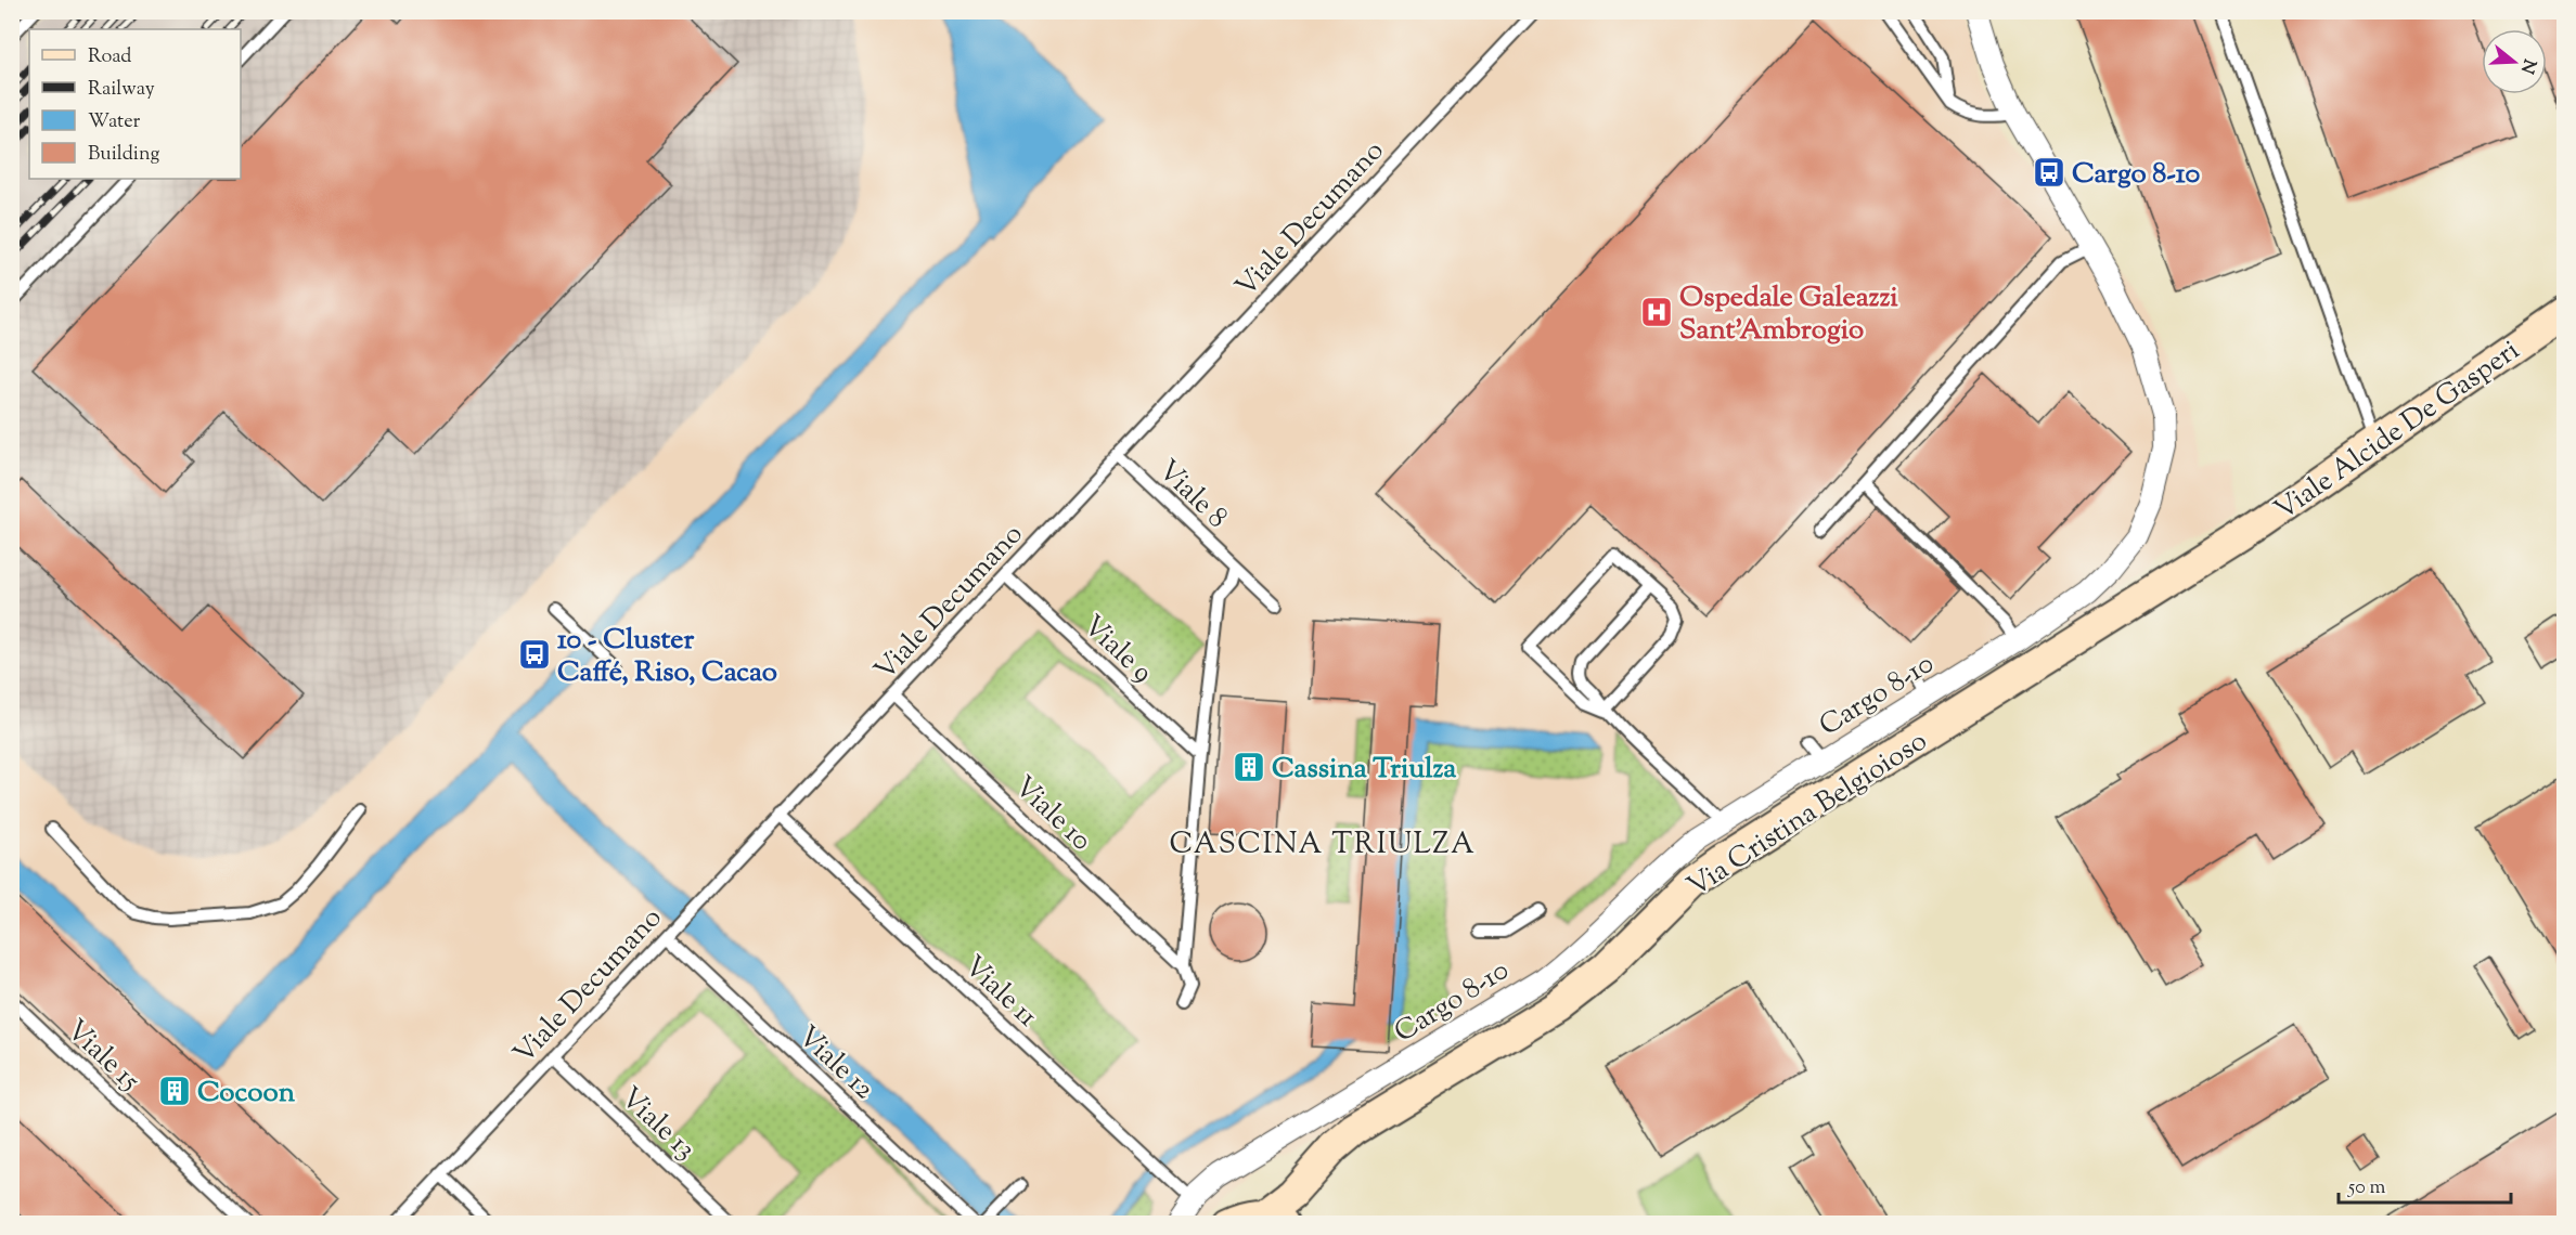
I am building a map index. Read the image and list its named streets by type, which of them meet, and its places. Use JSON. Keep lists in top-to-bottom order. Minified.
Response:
{"streets":{"street":["Viale Alcide De Gasperi","Cargo 8-10","Via Cristina Belgioioso"],"lane":["Viale Decumano","Viale 8","Viale 9","Viale 10","Viale 11","Viale 15","Viale 12","Viale 13"]},"crossings":[["Viale Decumano","Viale 8"],["Viale Decumano","Viale 9"],["Viale Decumano","Viale 10"],["Viale Decumano","Viale 11"],["Viale Decumano","Viale 12"],["Viale Decumano","Viale 13"],["Viale Alcide De Gasperi","Via Cristina Belgioioso"],["Cargo 8-10","Viale 11"]],"districts":["CASCINA TRIULZA"],"places":{"bus stop":["Cargo 8-10","10 - Cluster Caffé, Riso, Cacao"],"hospital":["Ospedale Galeazzi Sant'Ambrogio"],"building":["Cassina Triulza","Cocoon"]},"legend":["Road","Railway","Water","Building"],"scale_bar":"50 m","north":"right"}
